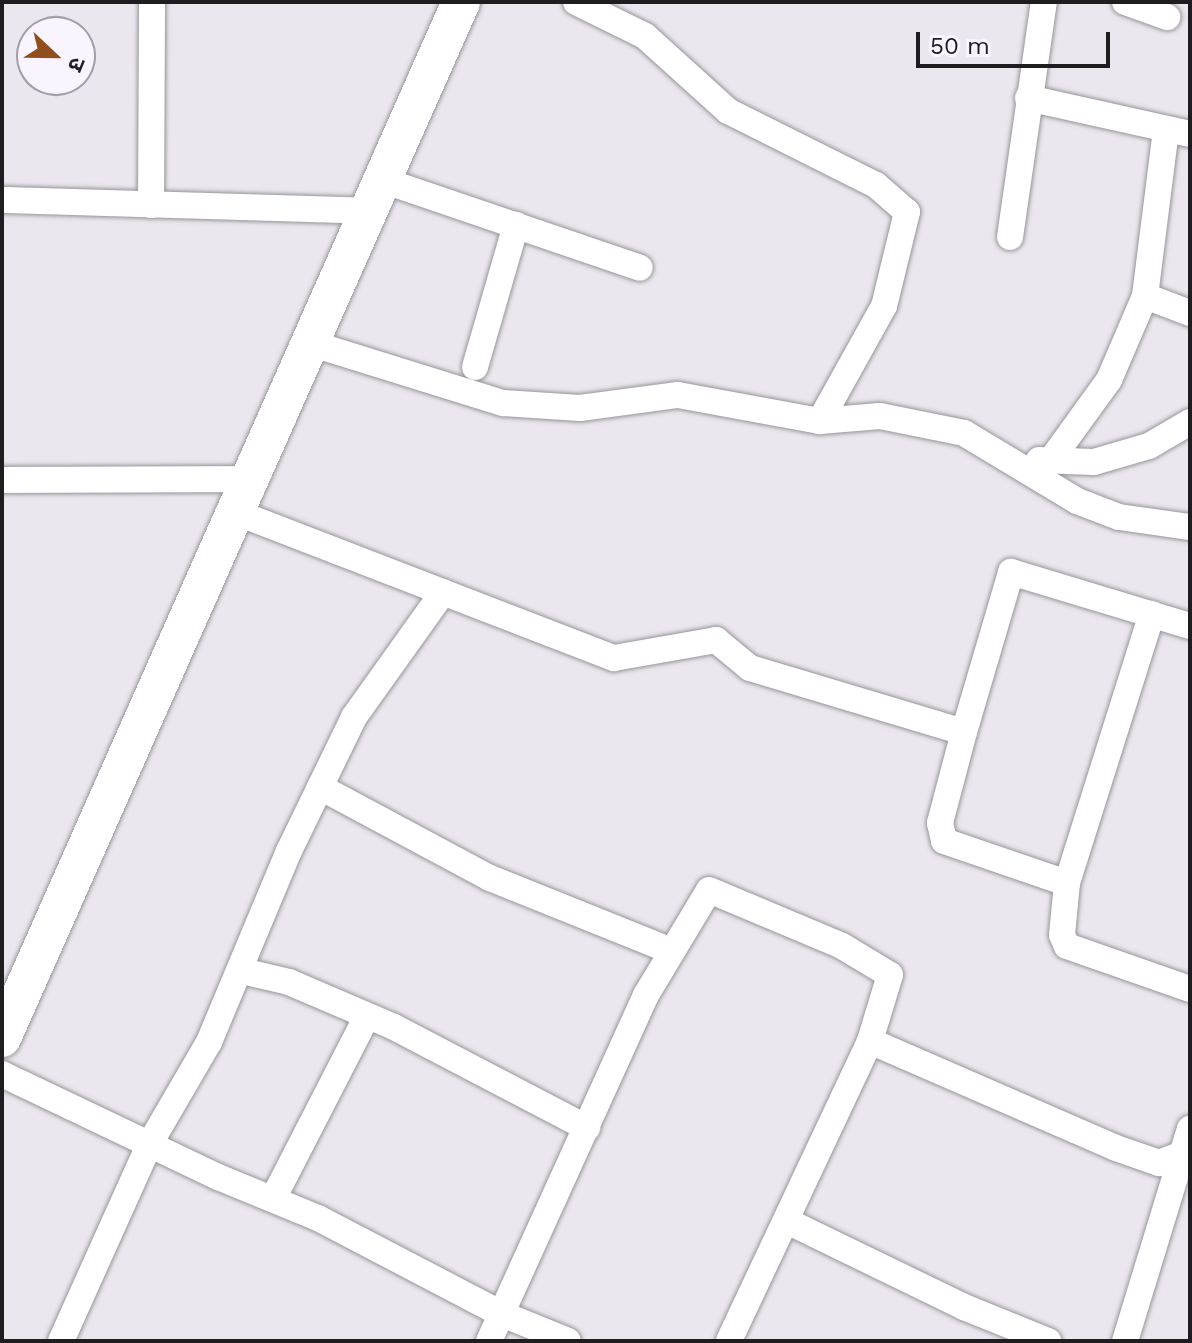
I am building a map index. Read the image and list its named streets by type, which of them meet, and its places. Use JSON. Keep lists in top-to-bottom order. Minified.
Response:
{"scale_bar":"50 m","north":"right"}
